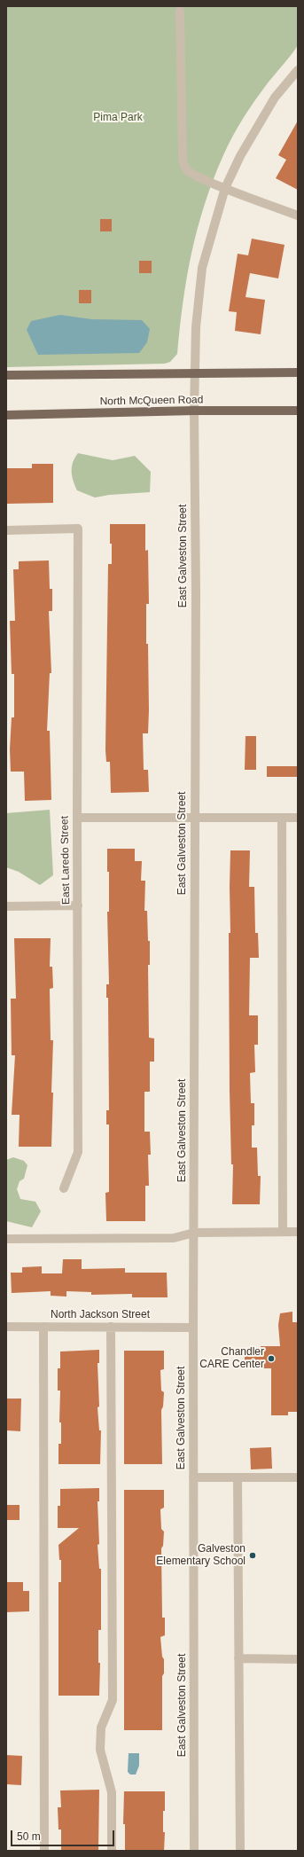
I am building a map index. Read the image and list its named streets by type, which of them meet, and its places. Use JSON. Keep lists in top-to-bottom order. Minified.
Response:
{"streets":{"main road":["North McQueen Road"],"street":["East Galveston Street","East Laredo Street","North Jackson Street"]},"crossings":[["North McQueen Road","East Galveston Street"],["East Galveston Street","North Jackson Street"]],"parks":["Pima Park"],"places":["Chandler CARE Center","Galveston Elementary School"],"scale_bar":"50 m"}
